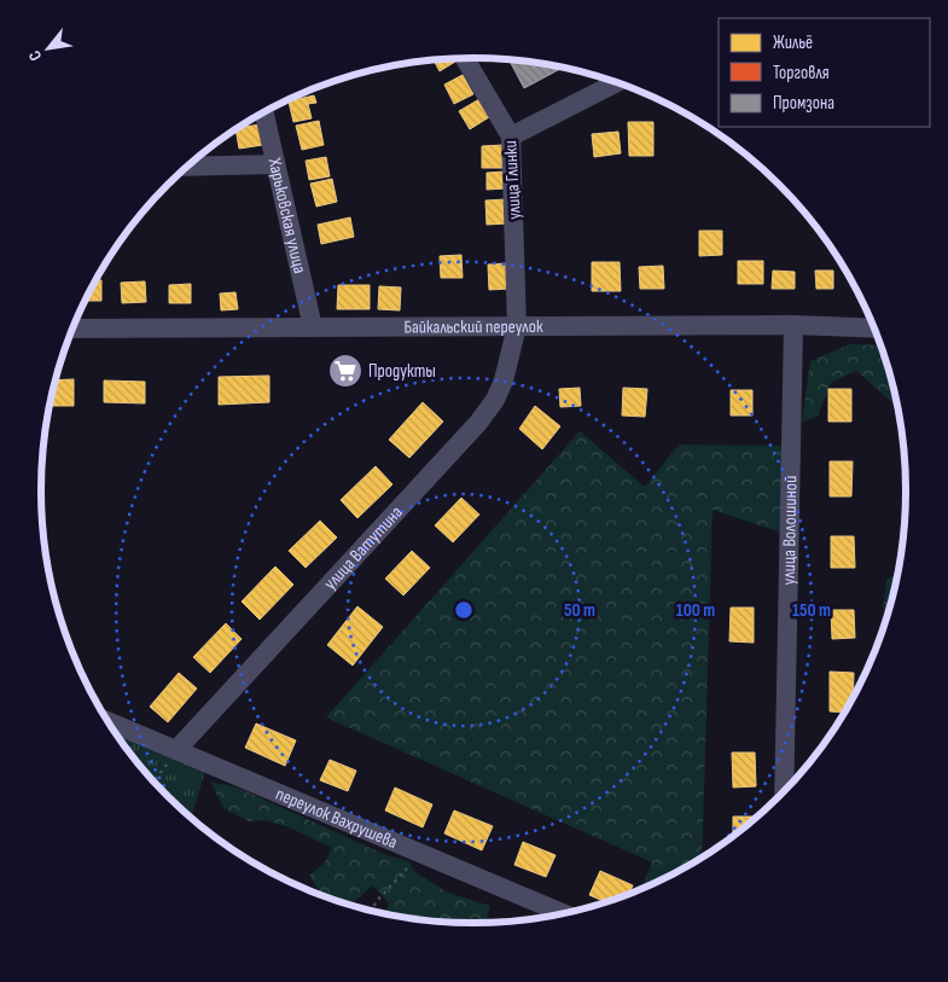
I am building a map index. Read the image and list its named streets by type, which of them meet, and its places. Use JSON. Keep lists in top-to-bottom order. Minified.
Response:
{"streets":{"street":["улица Глинки","Харьковская улица","Байкальский переулок","улица Волошиной","улица Ватутина","переулок Вахрушева"]},"crossings":[["улица Глинки","Байкальский переулок"],["улица Глинки","улица Ватутина"],["Харьковская улица","Байкальский переулок"],["Байкальский переулок","улица Волошиной"],["Байкальский переулок","улица Ватутина"],["улица Ватутина","переулок Вахрушева"]],"places":{"supermarket":["Продукты"]},"legend":["Жильё","Торговля","Промзона"],"north":"bottom left","rings":["50 m","100 m","150 m"]}
